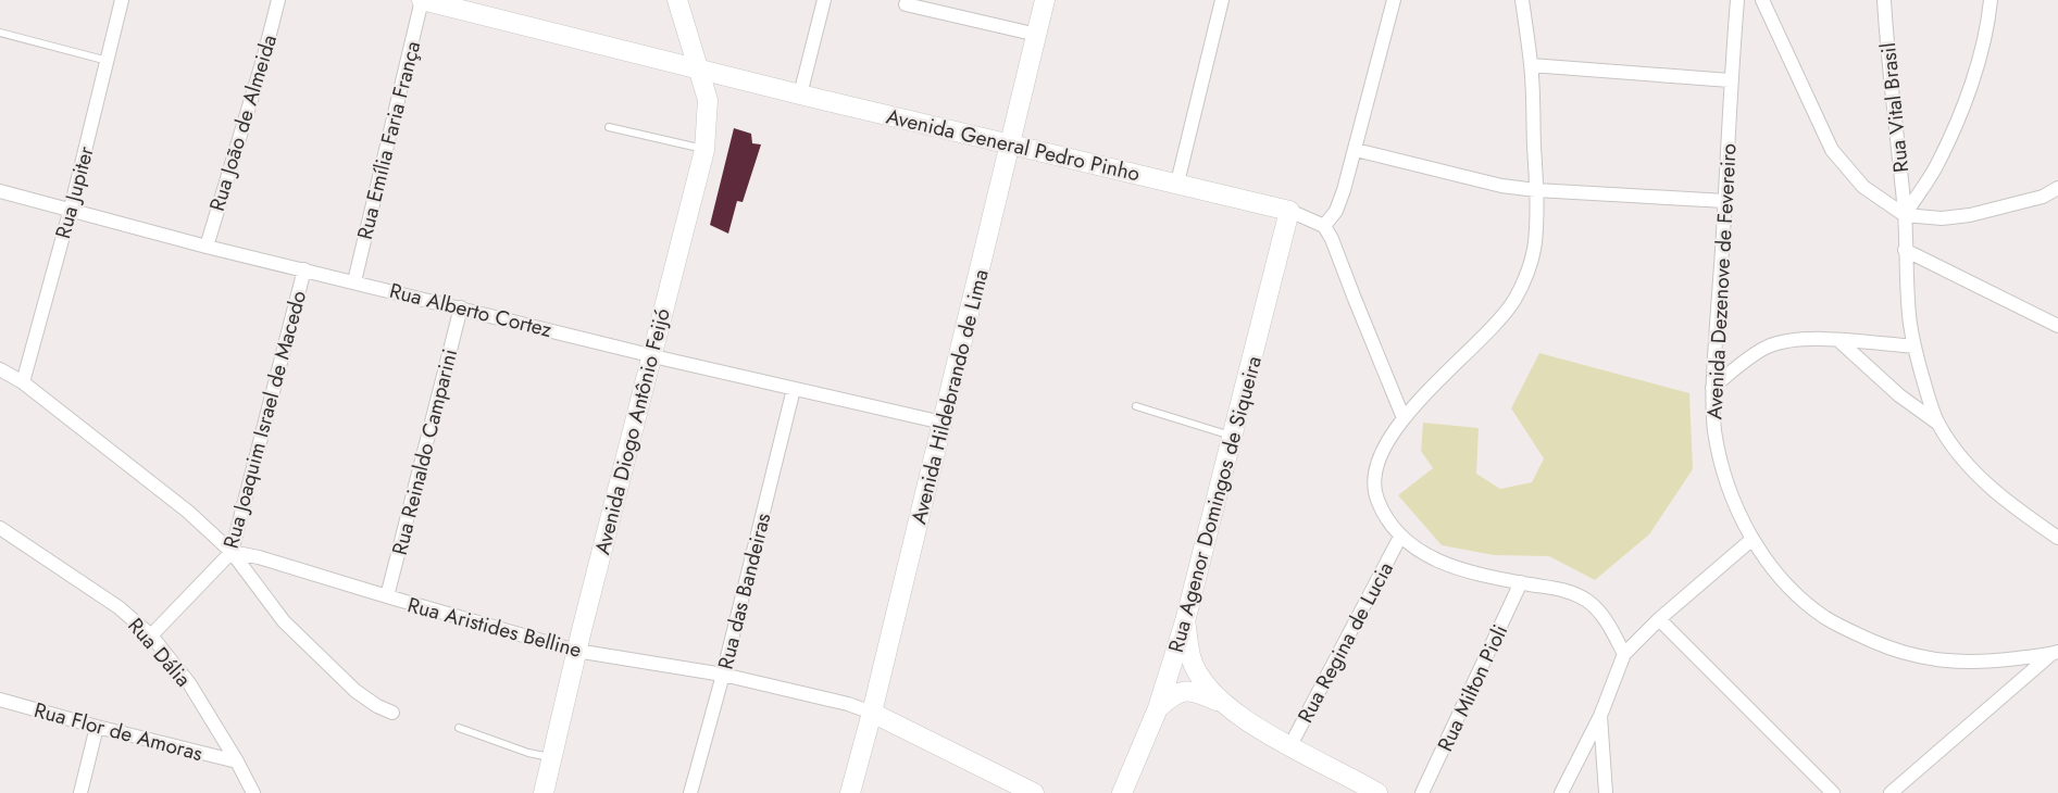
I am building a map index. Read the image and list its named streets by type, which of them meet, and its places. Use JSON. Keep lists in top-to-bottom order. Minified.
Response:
{"streets":{"street":["Rua Vital Brasil","Rua João de Almeida","Rua Emília Faria França","Avenida General Pedro Pinho","Rua Jupiter","Avenida Dezenove de Fevereiro","Rua Alberto Cortez","Avenida Hildebrando de Lima","Rua Joaquim Israel de Macedo","Avenida Diogo Antônio Feijó","Rua Reinaldo Camparini","Rua Agenor Domingos de Siqueira","Rua das Bandeiras","Rua Aristides Belline","Rua Regina de Lucia","Rua Dália","Rua Milton Pioli","Rua Flor de Amoras"]},"crossings":[["Rua João de Almeida","Rua Alberto Cortez"],["Rua Emília Faria França","Avenida General Pedro Pinho"],["Rua Emília Faria França","Rua Alberto Cortez"],["Avenida General Pedro Pinho","Avenida Hildebrando de Lima"],["Avenida General Pedro Pinho","Avenida Diogo Antônio Feijó"],["Avenida General Pedro Pinho","Rua Agenor Domingos de Siqueira"],["Rua Jupiter","Rua Alberto Cortez"],["Rua Alberto Cortez","Avenida Hildebrando de Lima"],["Rua Alberto Cortez","Rua Joaquim Israel de Macedo"],["Rua Alberto Cortez","Avenida Diogo Antônio Feijó"],["Rua Alberto Cortez","Rua Reinaldo Camparini"],["Rua Alberto Cortez","Rua das Bandeiras"],["Avenida Hildebrando de Lima","Rua Aristides Belline"],["Rua Joaquim Israel de Macedo","Rua Aristides Belline"],["Rua Joaquim Israel de Macedo","Rua Dália"],["Avenida Diogo Antônio Feijó","Rua Aristides Belline"],["Rua Reinaldo Camparini","Rua Aristides Belline"],["Rua das Bandeiras","Rua Aristides Belline"],["Rua Dália","Rua Flor de Amoras"]]}
